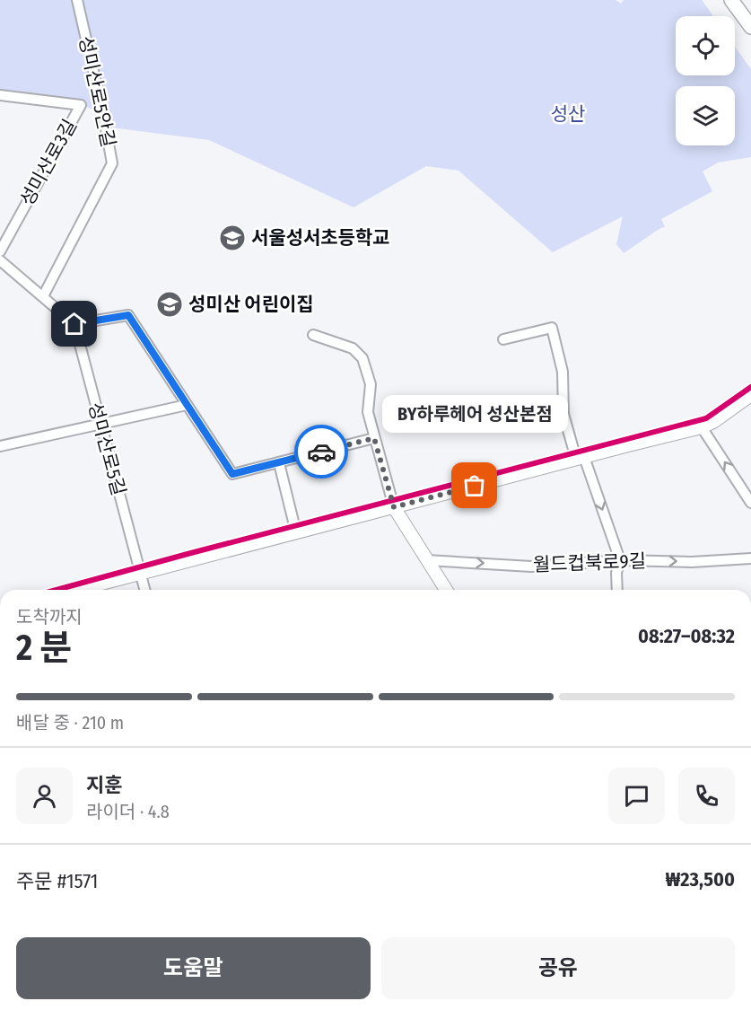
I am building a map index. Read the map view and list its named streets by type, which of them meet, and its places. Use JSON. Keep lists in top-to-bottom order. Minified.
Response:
{"streets":{"street":["성미산로5안길","성미산로3길","성미산로5길","월드컵북로9길"]},"one_way":["월드컵북로9길"],"parks":["성산"],"places":{"school or university":["서울성서초등학교","성미산 어린이집"],"other":["BY하루헤어 성산본점"]},"page":{"bubble":"BY하루헤어 성산본점","heading":["2 분","도착까지","08:27–08:32"],"panel":["지훈","라이더 · 4.8","주문 #1571","₩23,500"],"bar":"배달 중 · 210 m","buttons":["도움말","공유"]}}
